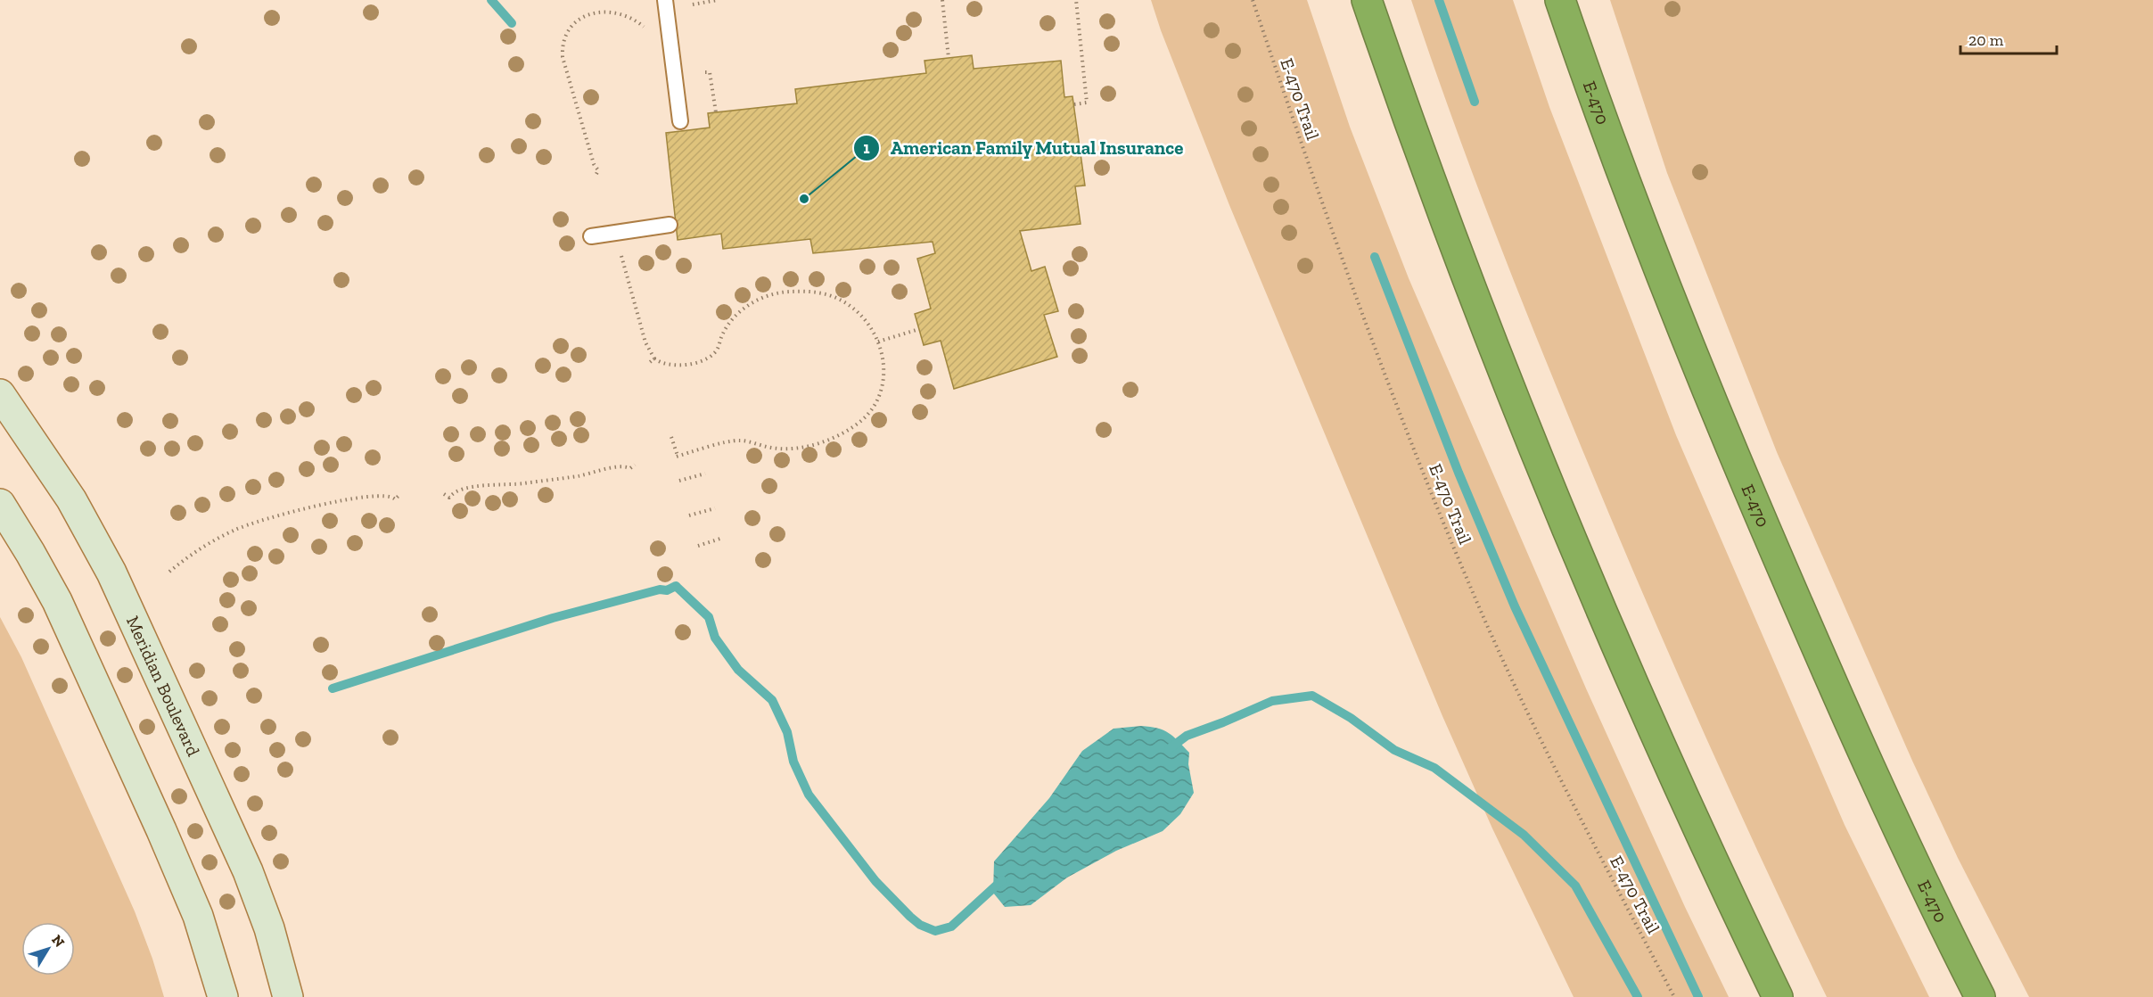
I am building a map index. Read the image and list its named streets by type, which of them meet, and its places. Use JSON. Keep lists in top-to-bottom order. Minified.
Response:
{"streets":{"highway":["E-470"],"main road":["Meridian Boulevard"],"path":["E-470 Trail"]},"places":["American Family Mutual Insurance"],"scale_bar":"20 m","north":"top right"}
